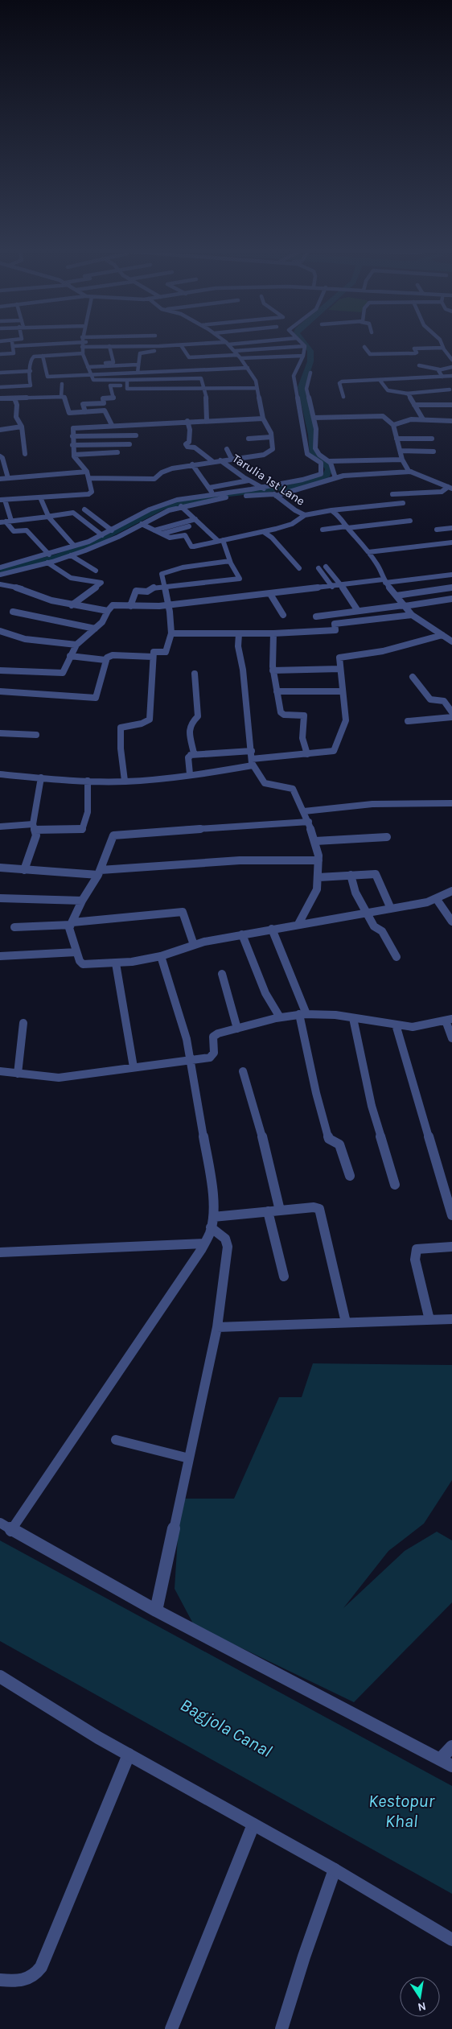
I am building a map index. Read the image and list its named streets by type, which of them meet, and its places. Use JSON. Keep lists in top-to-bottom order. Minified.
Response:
{"streets":{"street":["Tarulia 1st Lane"]},"water":["Bagjola Canal","Kestopur Khal"],"north":"bottom"}
